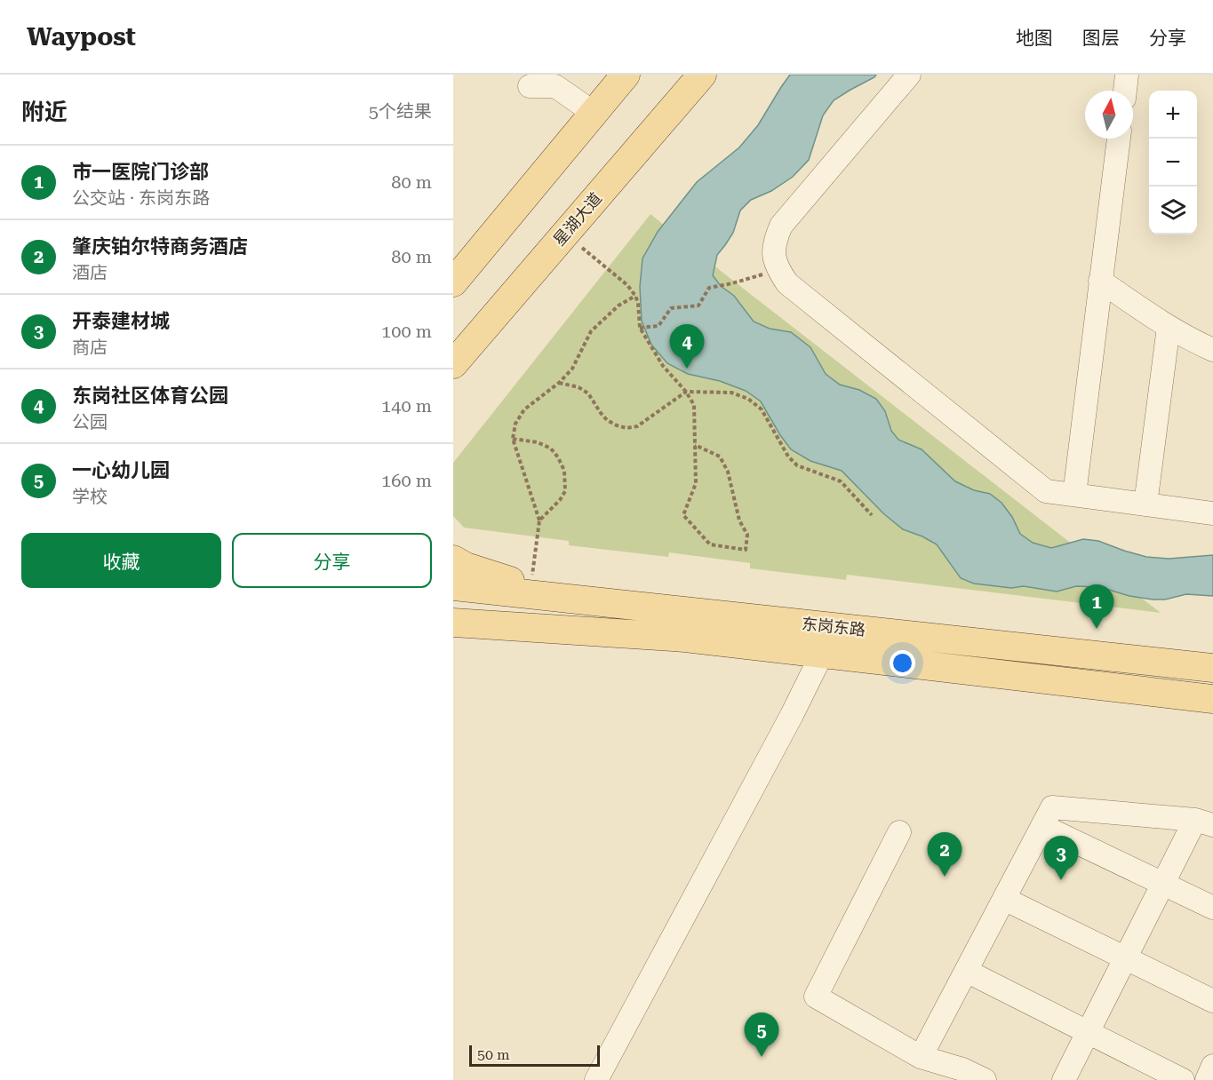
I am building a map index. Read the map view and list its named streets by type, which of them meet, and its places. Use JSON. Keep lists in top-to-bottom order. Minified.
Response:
{"streets":{"main road":["星湖大道","东岗东路"]},"scale_bar":"50 m","north":"top","page":{"header":"Waypost","nav":["地图","图层","分享"],"heading":["附近","5个结果"],"map_buttons":["+","−"],"list":[{"mark":"1","name":"市一医院门诊部","note":"公交站 · 东岗东路","value":"80 m"},{"mark":"2","name":"肇庆铂尔特商务酒店","note":"酒店","value":"80 m"},{"mark":"3","name":"开泰建材城","note":"商店","value":"100 m"},{"mark":"4","name":"东岗社区体育公园","note":"公园","value":"140 m"},{"mark":"5","name":"一心幼儿园","note":"学校","value":"160 m"}],"pins":["4","1","2","3","5"],"buttons":["收藏","分享"],"scale":"50 m"}}
